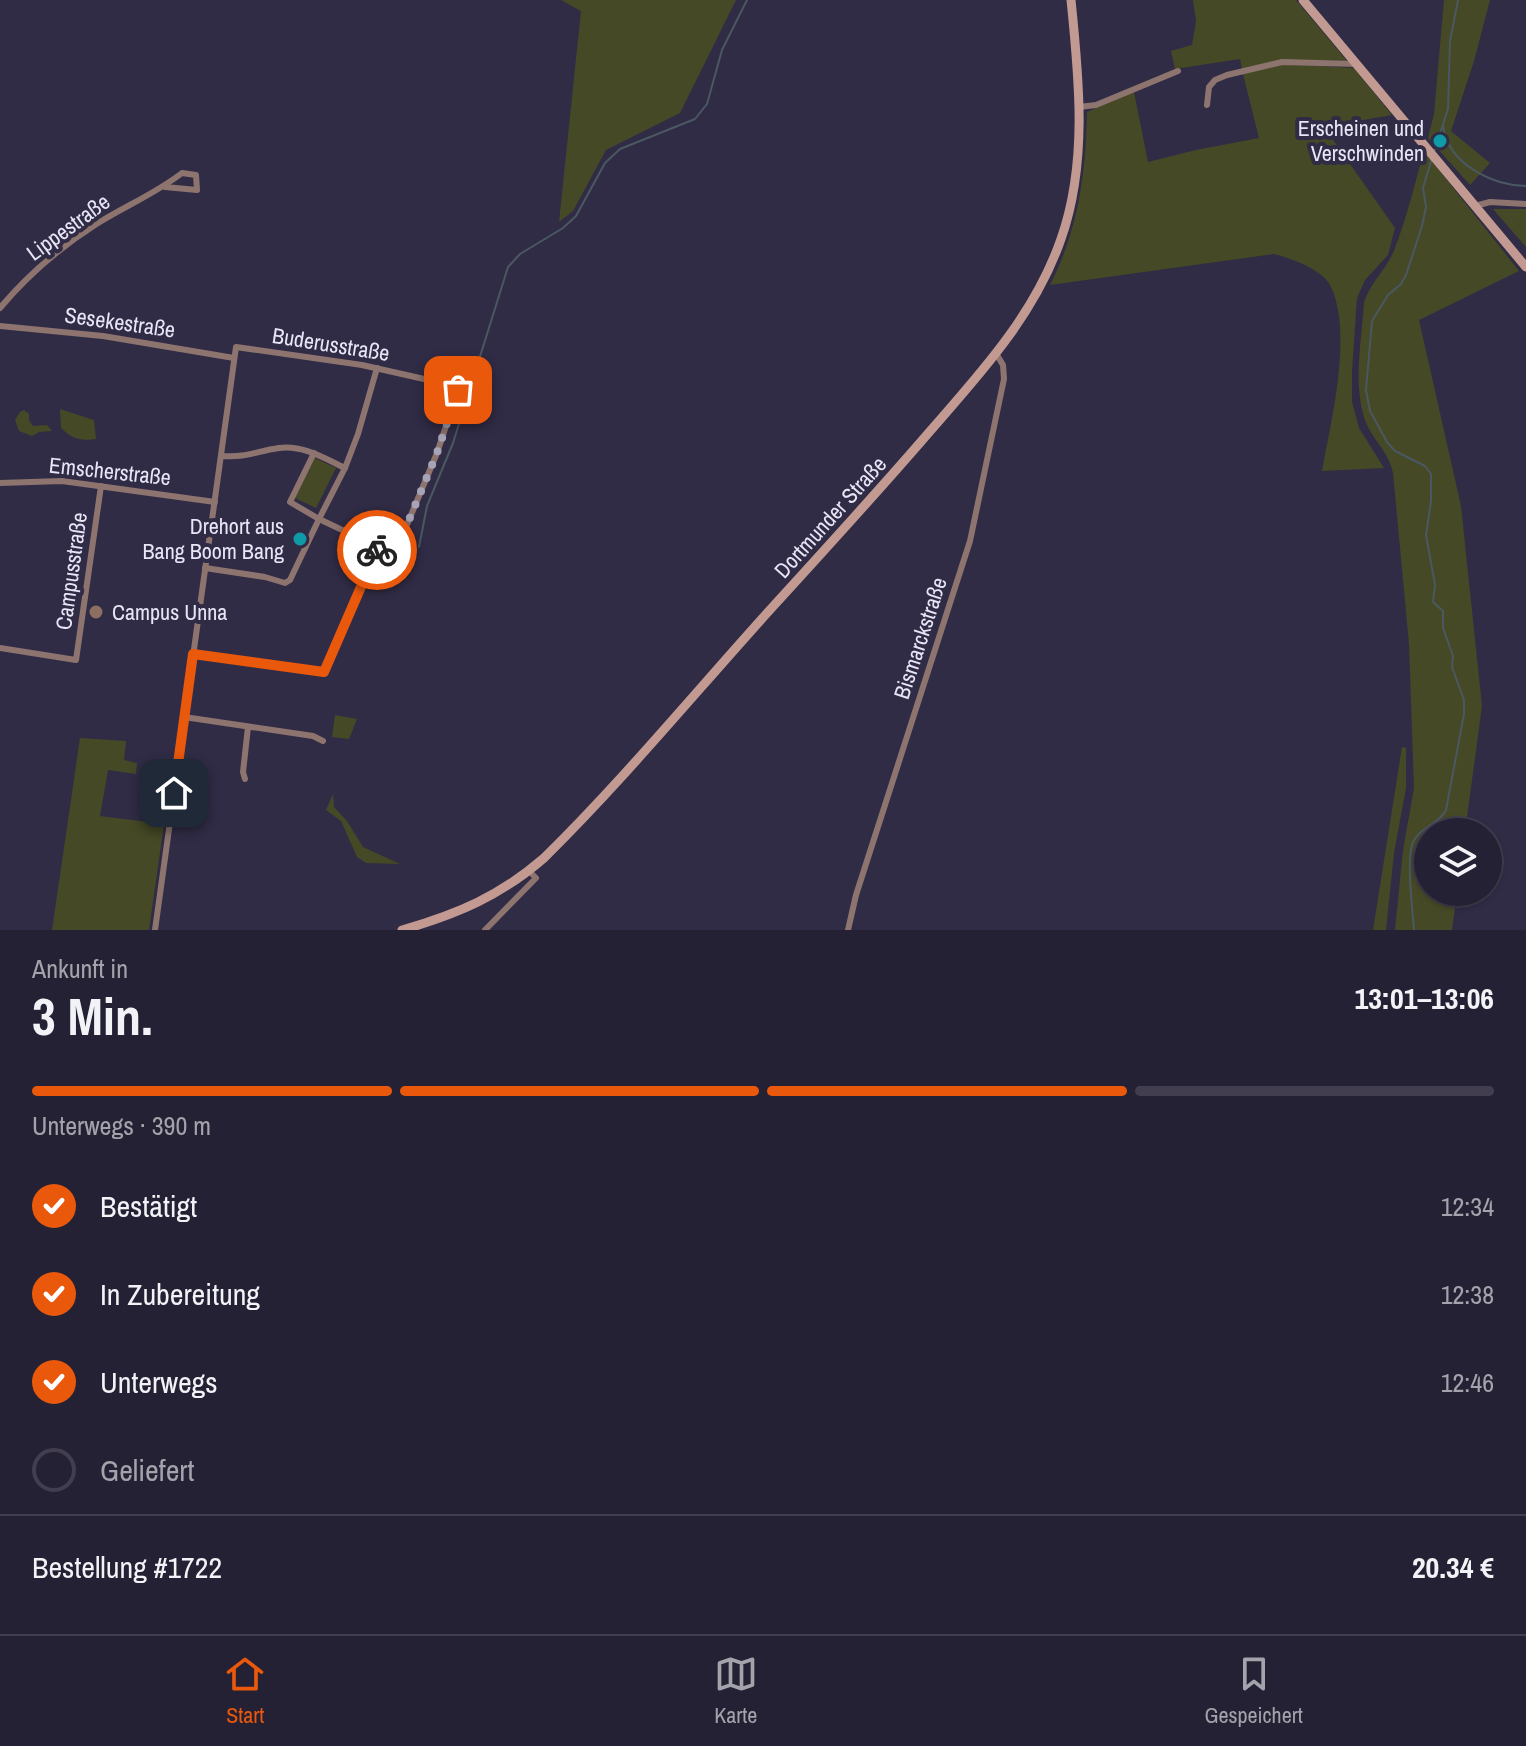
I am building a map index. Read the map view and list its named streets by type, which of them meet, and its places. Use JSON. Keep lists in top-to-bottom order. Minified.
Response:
{"streets":{"main road":["Dortmunder Straße"],"street":["Lippestraße","Sesekestraße","Buderusstraße","Emscherstraße","Campusstraße","Bismarckstraße"]},"crossings":[["Sesekestraße","Buderusstraße"],["Emscherstraße","Campusstraße"],["Dortmunder Straße","Bismarckstraße"]],"places":["Erscheinen und Verschwinden","Drehort aus Bang Boom Bang","Campus Unna"],"page":{"heading":["3 Min.","Ankunft in","13:01–13:06"],"panel":["Bestellung #1722","20.34 €"],"bar":"Unterwegs · 390 m","list":[["Bestätigt","12:34"],["In Zubereitung","12:38"],["Unterwegs","12:46"],"Geliefert"],"tabs":["Start","Karte","Gespeichert"]}}
